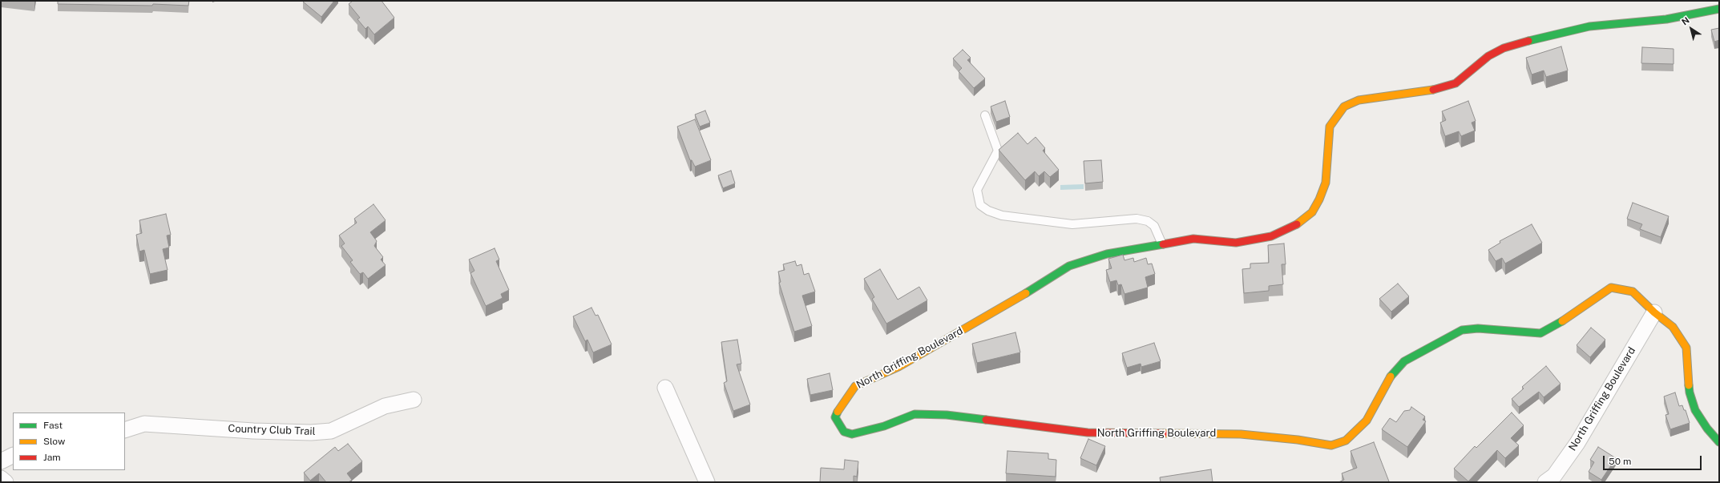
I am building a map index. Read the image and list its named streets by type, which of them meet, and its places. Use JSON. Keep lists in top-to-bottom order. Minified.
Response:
{"streets":{"street":["North Griffing Boulevard","Country Club Trail"]},"legend":["Fast","Slow","Jam"],"scale_bar":"50 m","north":"top left"}
